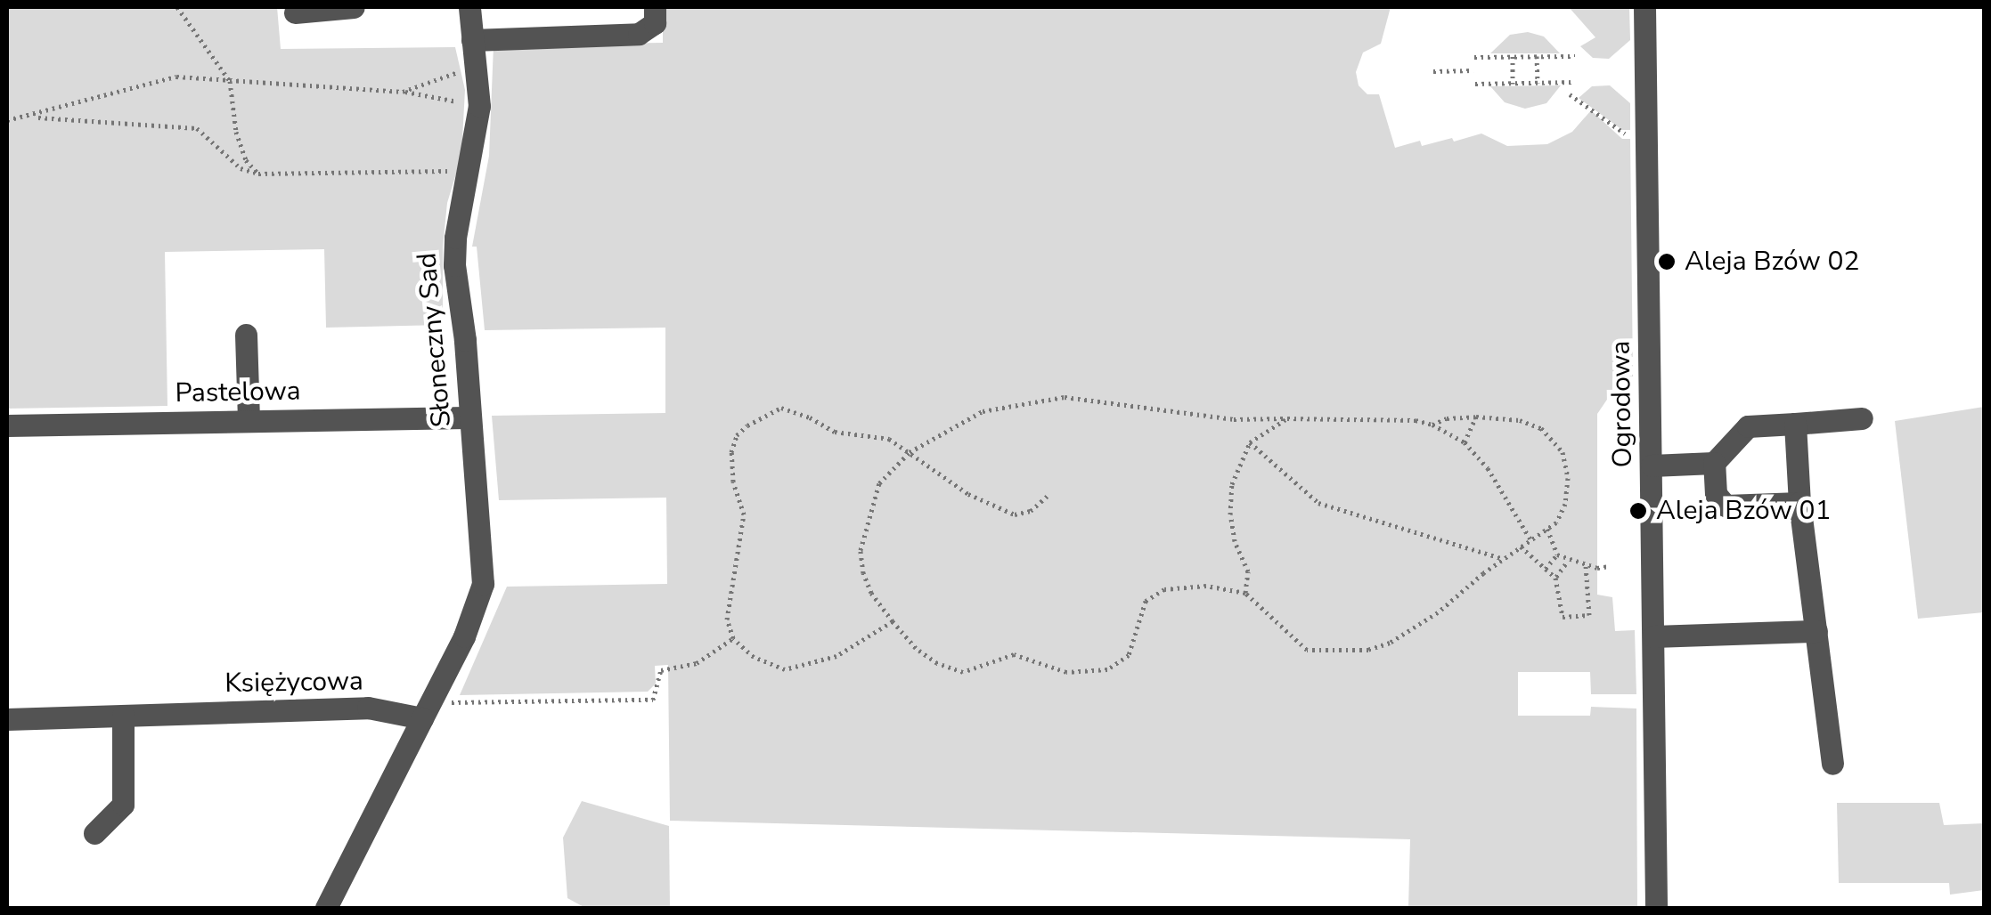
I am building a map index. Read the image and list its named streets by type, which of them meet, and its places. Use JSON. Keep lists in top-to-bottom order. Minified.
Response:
{"streets":{"street":["Słoneczny Sad","Pastelowa","Ogrodowa","Księżycowa"]},"crossings":[["Słoneczny Sad","Pastelowa"],["Słoneczny Sad","Księżycowa"]],"places":["Aleja Bzów 02","Aleja Bzów 01"]}
